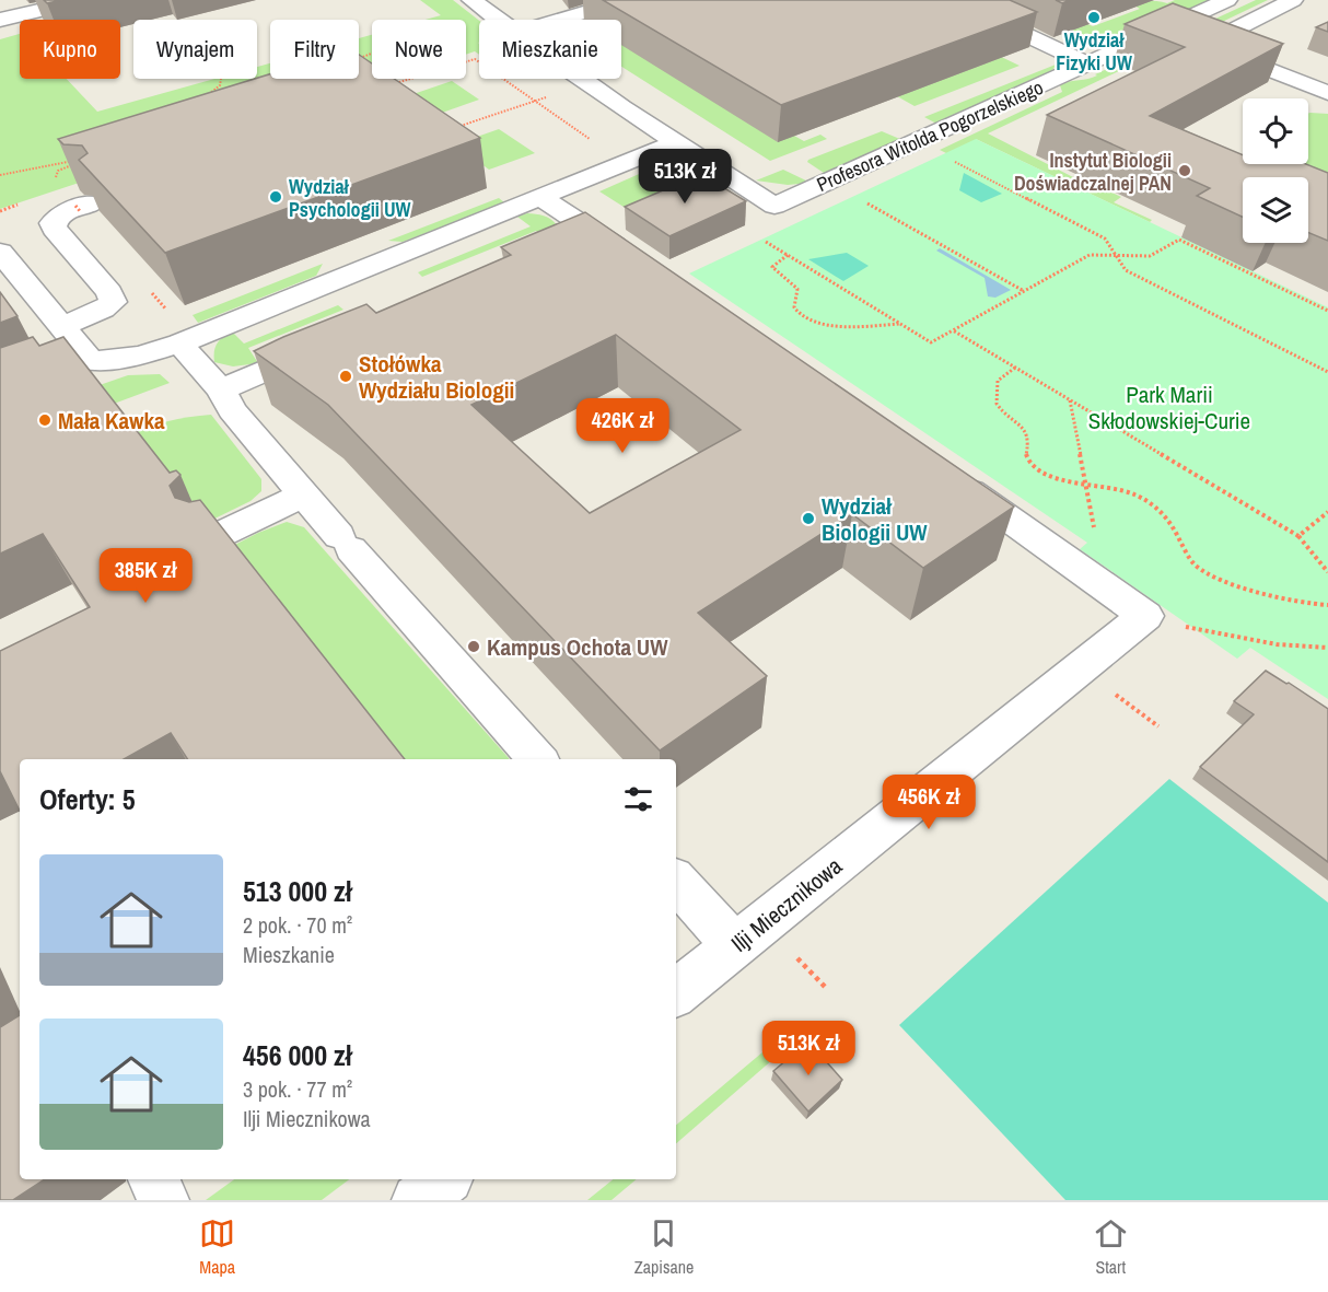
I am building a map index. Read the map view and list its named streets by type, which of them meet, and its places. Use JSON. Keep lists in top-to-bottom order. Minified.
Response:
{"streets":{"street":["Profesora Witolda Pogorzelskiego","Ilji Miecznikowa"]},"parks":["Park Marii Skłodowskiej-Curie"],"places":["Wydział Fizyki UW","Instytut Biologii Doświadczalnej PAN","Wydział Psychologii UW","Stołówka Wydziału Biologii","Mała Kawka","Wydział Biologii UW","Kampus Ochota UW"],"page":{"chip":["Kupno","Wynajem","Filtry","Nowe","Mieszkanie"],"price":["513K zł","426K zł","385K zł","456K zł","513K zł"],"heading":"Oferty: 5","list":[{"name":"513 000 zł","note":"2 pok. · 70 m² · Mieszkanie"},{"name":"456 000 zł","note":"3 pok. · 77 m² · Ilji Miecznikowa"}],"tabs":["Mapa","Zapisane","Start"]}}
